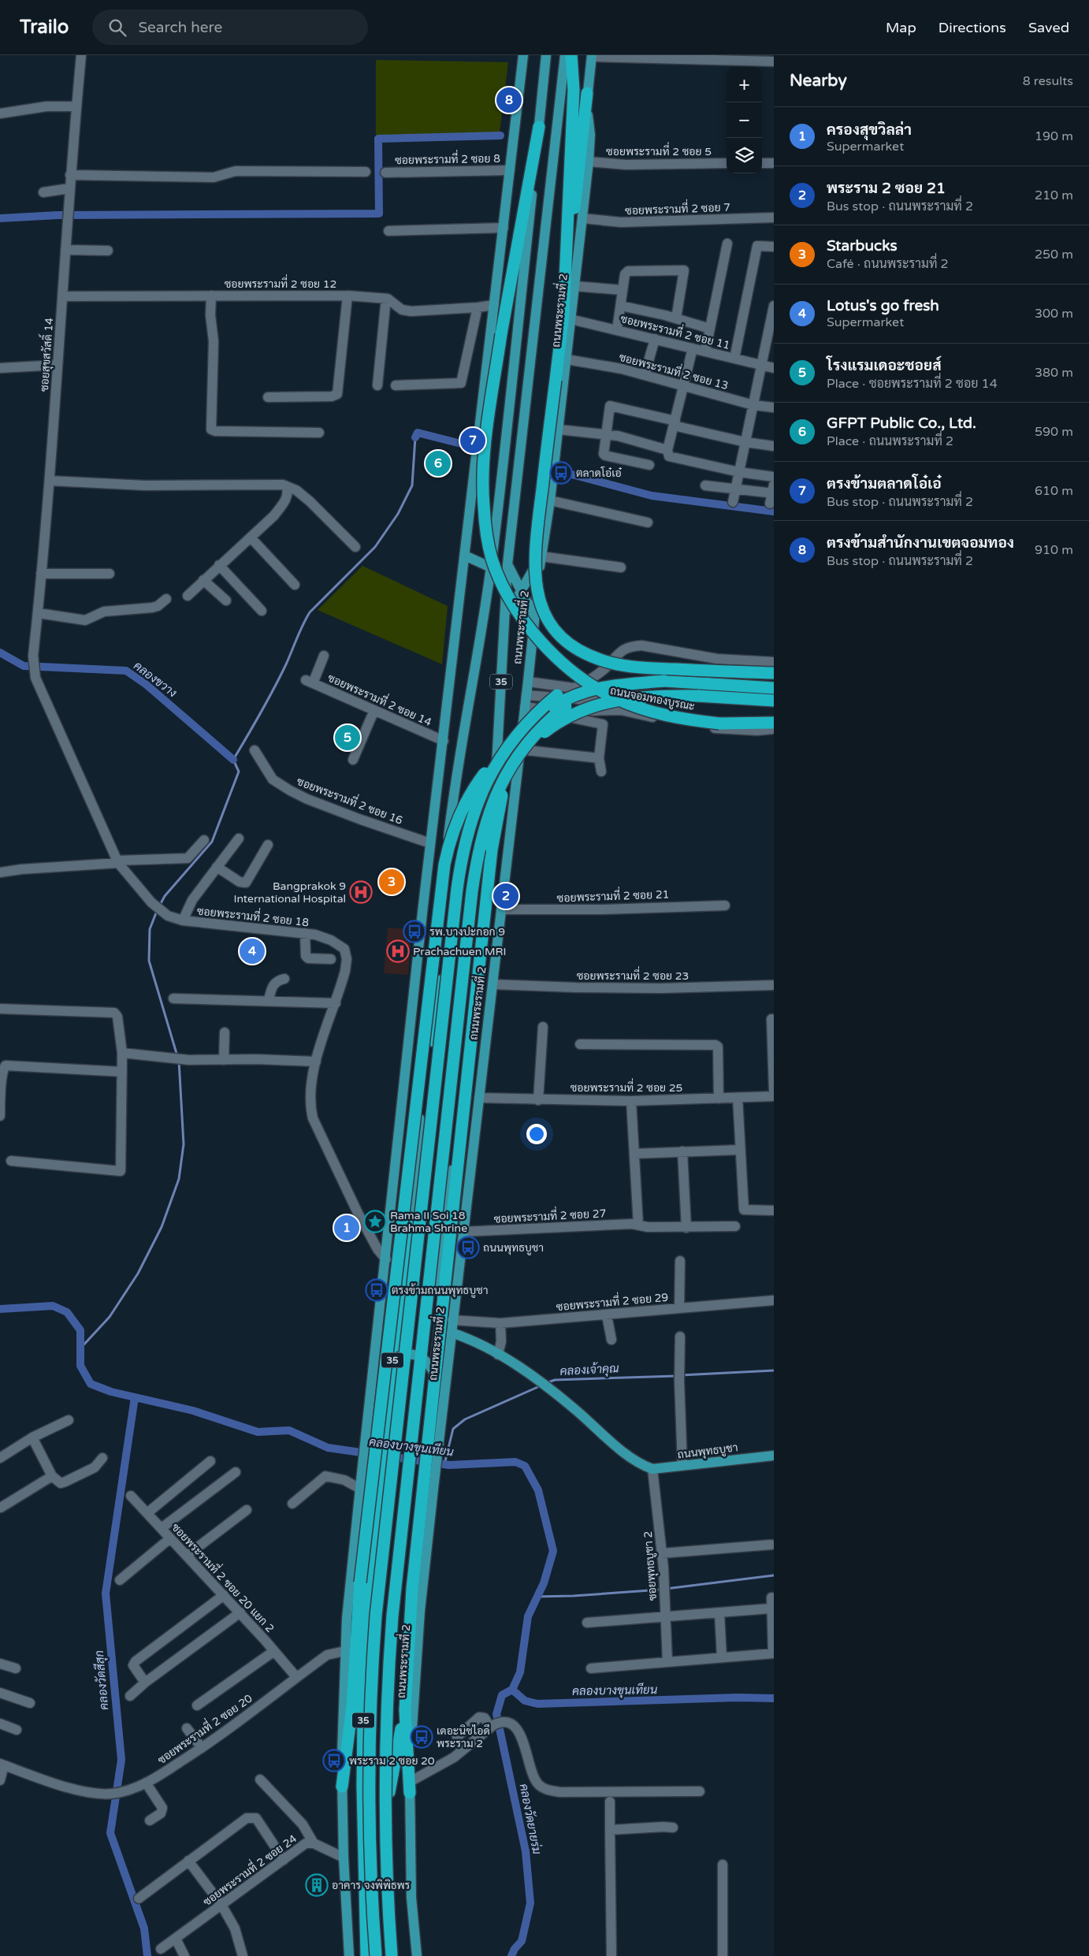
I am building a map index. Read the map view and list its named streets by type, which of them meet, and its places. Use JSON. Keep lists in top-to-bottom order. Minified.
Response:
{"streets":{"highway":["ถนนพระรามที่ 2","35"],"main road":["ถนนพุทธบูชา"],"street":["ซอยพระรามที่ 2 ซอย 5","ซอยพระรามที่ 2 ซอย 8","ซอยพระรามที่ 2 ซอย 7","ซอยพระรามที่ 2 ซอย 12","ซอยพระรามที่ 2 ซอย 11","ซอยสุขสวัสดิ์ 14","ซอยพระรามที่ 2 ซอย 13","ถนนจอมทองบูรณะ","ซอยพระรามที่ 2 ซอย 14","ซอยพระรามที่ 2 ซอย 16","ซอยพระรามที่ 2 ซอย 21","ซอยพระรามที่ 2 ซอย 18","ซอยพระรามที่ 2 ซอย 23","ซอยพระรามที่ 2 ซอย 25","ซอยพระรามที่ 2 ซอย 27","ซอยพระรามที่ 2 ซอย 29","ซอยพุทธบูชา 2","ซอยพระรามที่ 2 ซอย 20 แยก 2","ซอยพระรามที่ 2 ซอย 20","ซอยพระรามที่ 2 ซอย 24"]},"crossings":[["ซอยพระรามที่ 2 ซอย 5","ถนนพระรามที่ 2"],["ซอยพระรามที่ 2 ซอย 8","35"],["ซอยพระรามที่ 2 ซอย 7","ถนนพระรามที่ 2"],["ซอยพระรามที่ 2 ซอย 12","ซอยสุขสวัสดิ์ 14"],["ถนนพระรามที่ 2","ซอยพระรามที่ 2 ซอย 11"],["ถนนพระรามที่ 2","ซอยพระรามที่ 2 ซอย 13"],["ถนนพระรามที่ 2","ถนนจอมทองบูรณะ"],["ถนนพระรามที่ 2","ซอยพระรามที่ 2 ซอย 21"],["ถนนพระรามที่ 2","ซอยพระรามที่ 2 ซอย 23"],["ถนนพระรามที่ 2","ซอยพระรามที่ 2 ซอย 25"],["ถนนพระรามที่ 2","ซอยพระรามที่ 2 ซอย 27"],["ถนนพระรามที่ 2","ซอยพระรามที่ 2 ซอย 29"],["ซอยสุขสวัสดิ์ 14","ซอยพระรามที่ 2 ซอย 18"],["35","ซอยพระรามที่ 2 ซอย 14"],["35","ซอยพระรามที่ 2 ซอย 16"],["35","ซอยพระรามที่ 2 ซอย 18"],["35","ซอยพระรามที่ 2 ซอย 20"],["35","ซอยพระรามที่ 2 ซอย 24"],["ถนนพุทธบูชา","ซอยพุทธบูชา 2"],["ซอยพระรามที่ 2 ซอย 20 แยก 2","ซอยพระรามที่ 2 ซอย 20"]],"water":["คลองขวาง","คลองเจ้าคุณ","คลองบางขุนเทียน","คลองวัดสีสุก","คลองวัดยายร่ม"],"places":{"bus stop":["ตลาดโอ๋เอ๋","รพ.บางปะกอก 9","ถนนพุทธบูชา","ตรงข้ามถนนพุทธบูชา","เดอะนิชไอดี พระราม 2","พระราม 2 ซอย 20"],"hospital":["Bangprakok 9 International Hospital","Prachachuen MRI"],"place":["Rama II Soi 18 Brahma Shrine"],"building":["อาคาร จงพิพิธพร"]},"page":{"header":"Trailo","search":"Search here","nav":["Map","Directions","Saved"],"heading":["Nearby","8 results"],"map_buttons":["+","−"],"pins":["8","7","6","5","3","2","4","1"],"list":[{"mark":"1","name":"ครองสุขวิลล่า","note":"Supermarket","value":"190 m"},{"mark":"2","name":"พระราม 2 ซอย 21","note":"Bus stop · ถนนพระรามที่ 2","value":"210 m"},{"mark":"3","name":"Starbucks","note":"Café · ถนนพระรามที่ 2","value":"250 m"},{"mark":"4","name":"Lotus's go fresh","note":"Supermarket","value":"300 m"},{"mark":"5","name":"โรงแรมเดอะชอยส์","note":"Place · ซอยพระรามที่ 2 ซอย 14","value":"380 m"},{"mark":"6","name":"GFPT Public Co., Ltd.","note":"Place · ถนนพระรามที่ 2","value":"590 m"},{"mark":"7","name":"ตรงข้ามตลาดโอ๋เอ๋","note":"Bus stop · ถนนพระรามที่ 2","value":"610 m"},{"mark":"8","name":"ตรงข้ามสำนักงานเขตจอมทอง","note":"Bus stop · ถนนพระรามที่ 2","value":"910 m"}]}}
